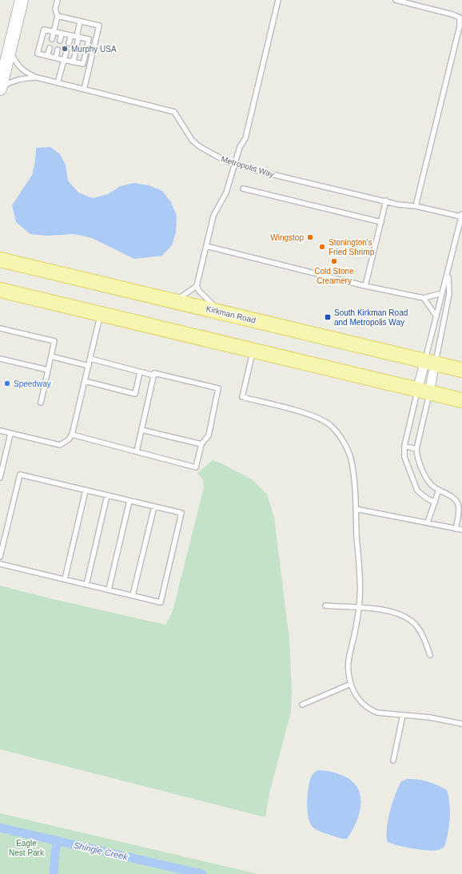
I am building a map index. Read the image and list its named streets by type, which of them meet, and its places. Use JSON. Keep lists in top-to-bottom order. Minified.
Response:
{"streets":{"main road":["Kirkman Road"],"lane":["Metropolis Way"]},"water":["Shingle Creek"],"parks":["Eagle Nest Park"],"places":{"other":["Murphy USA","Wingstop","Stonington's Fried Shrimp","Cold Stone Creamery","Speedway"],"transit":["South Kirkman Road and Metropolis Way"]}}
